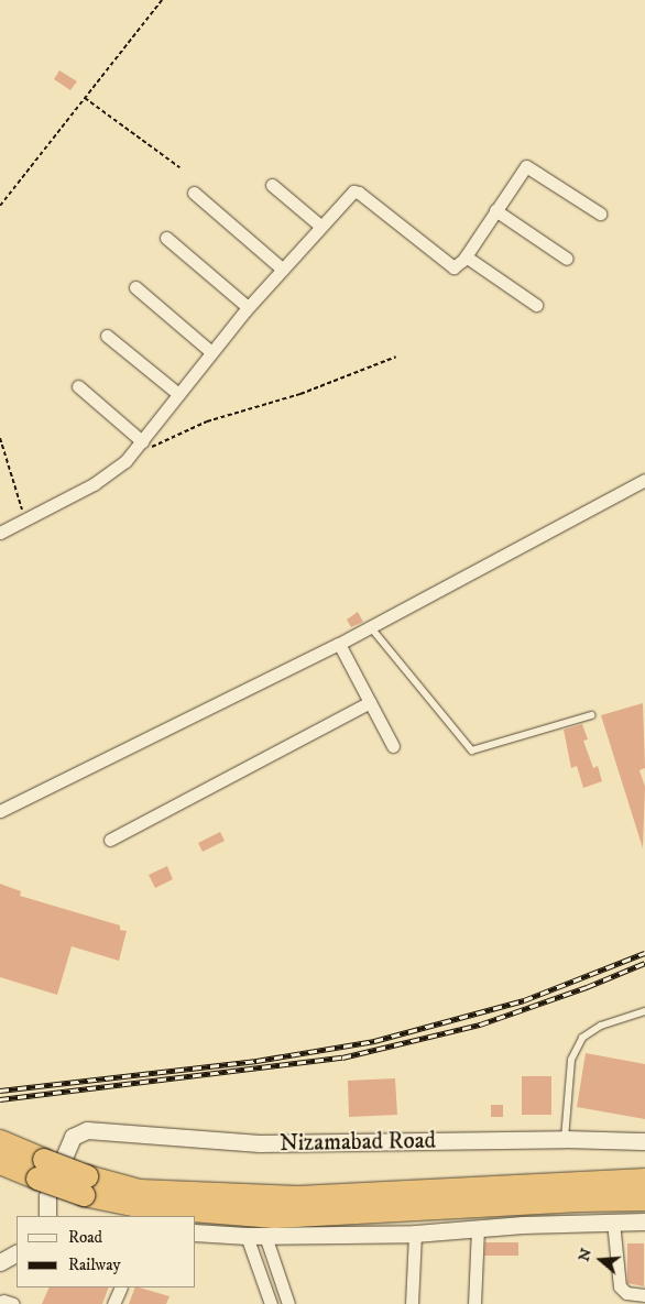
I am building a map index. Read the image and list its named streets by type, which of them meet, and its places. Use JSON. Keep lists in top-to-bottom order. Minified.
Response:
{"streets":{"main road":["Nizamabad Road"]},"legend":["Road","Railway"],"north":"left"}
